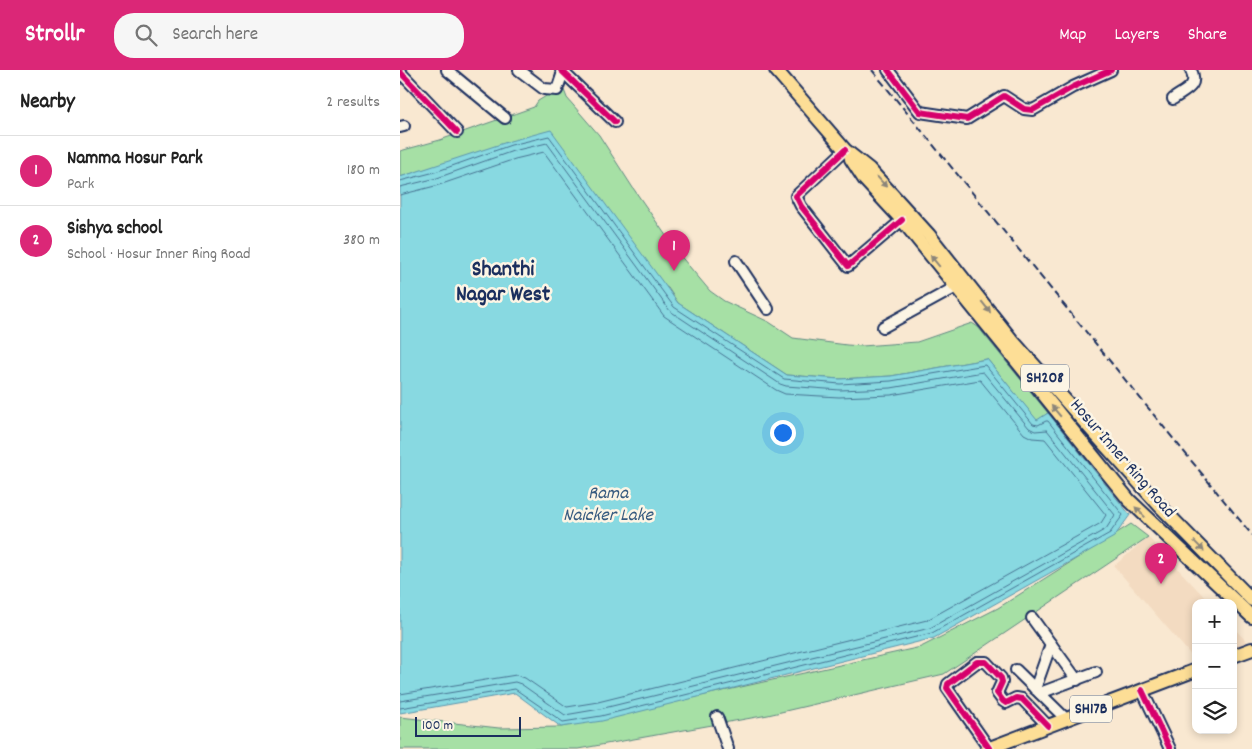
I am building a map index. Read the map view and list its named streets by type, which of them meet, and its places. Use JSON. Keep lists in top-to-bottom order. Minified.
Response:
{"streets":{"main road":["SH208","Hosur Inner Ring Road","SH17B"]},"districts":["Shanthi Nagar West"],"water":["Rama Naicker Lake"],"scale_bar":"100 m","page":{"header":"Strollr","search":"Search here","nav":["Map","Layers","Share"],"heading":["Nearby","2 results"],"list":[{"mark":"1","name":"Namma Hosur Park","note":"Park","value":"180 m"},{"mark":"2","name":"Sishya school","note":"School · Hosur Inner Ring Road","value":"380 m"}],"pins":["1","2"],"map_buttons":["+","−"],"scale":"100 m"}}
